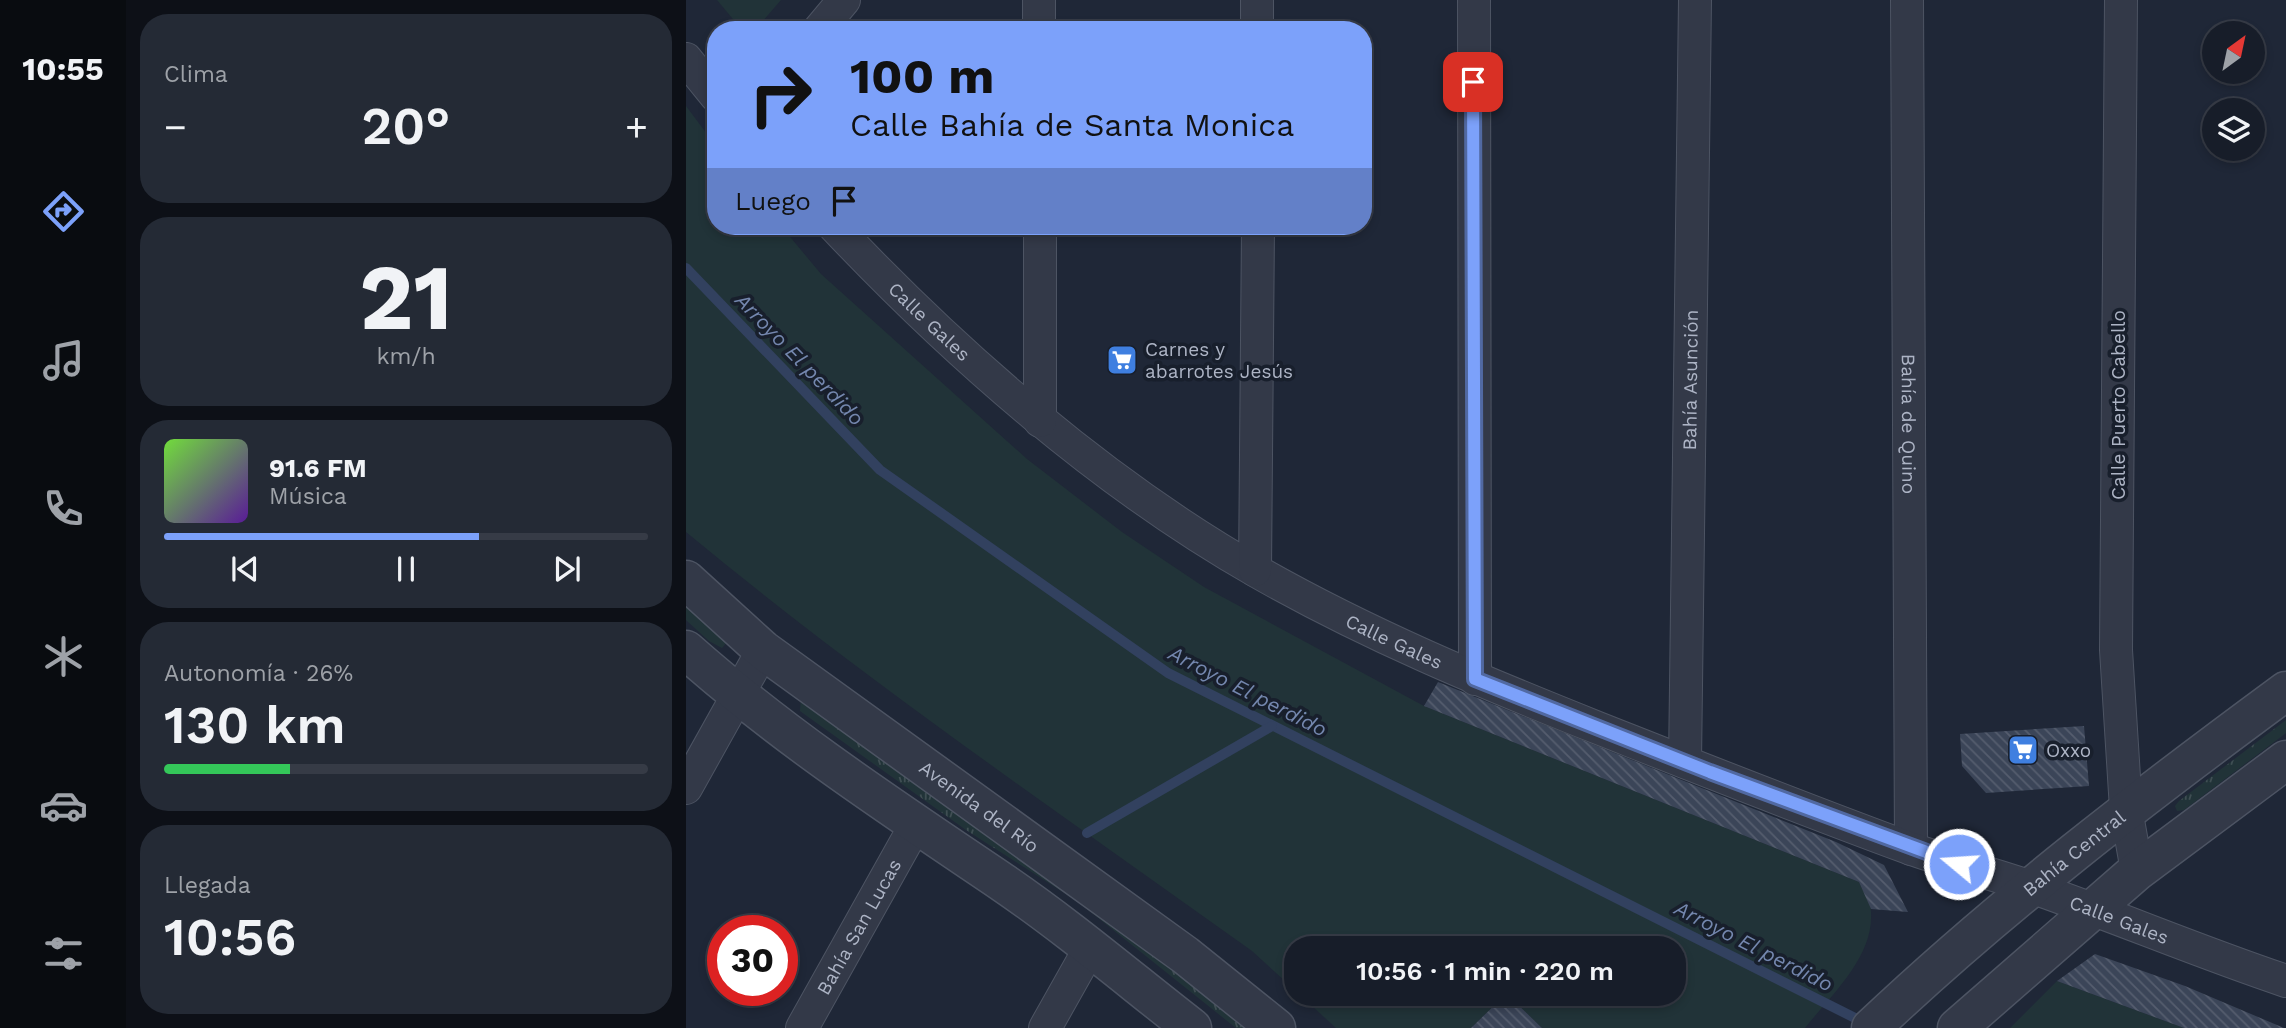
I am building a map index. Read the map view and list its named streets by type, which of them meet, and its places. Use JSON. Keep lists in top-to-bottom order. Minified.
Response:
{"streets":{"street":["Calle Gales","Bahía Asunción","Calle Puerto Cabello","Bahía de Quino","Avenida del Río","Bahía Central","Bahía San Lucas"]},"crossings":[["Calle Gales","Bahía Asunción"],["Calle Gales","Bahía de Quino"],["Calle Gales","Bahía Central"],["Calle Puerto Cabello","Bahía Central"]],"water":["Arroyo El perdido"],"places":{"supermarket":["Carnes y abarrotes Jesús","Oxxo"]},"north":"top right","page":{"tabs":"10:55","tile":["Clima",["21","km/h"],["Autonomía · 26%","130 km"],["Llegada","10:56"]],"turn":["100 m","Calle Bahía de Santa Monica"],"heat":["−","20°","+"],"then":"Luego","song":["91.6 FM","Música"],"limit":"30","trip":"10:56 · 1 min · 220 m"}}
